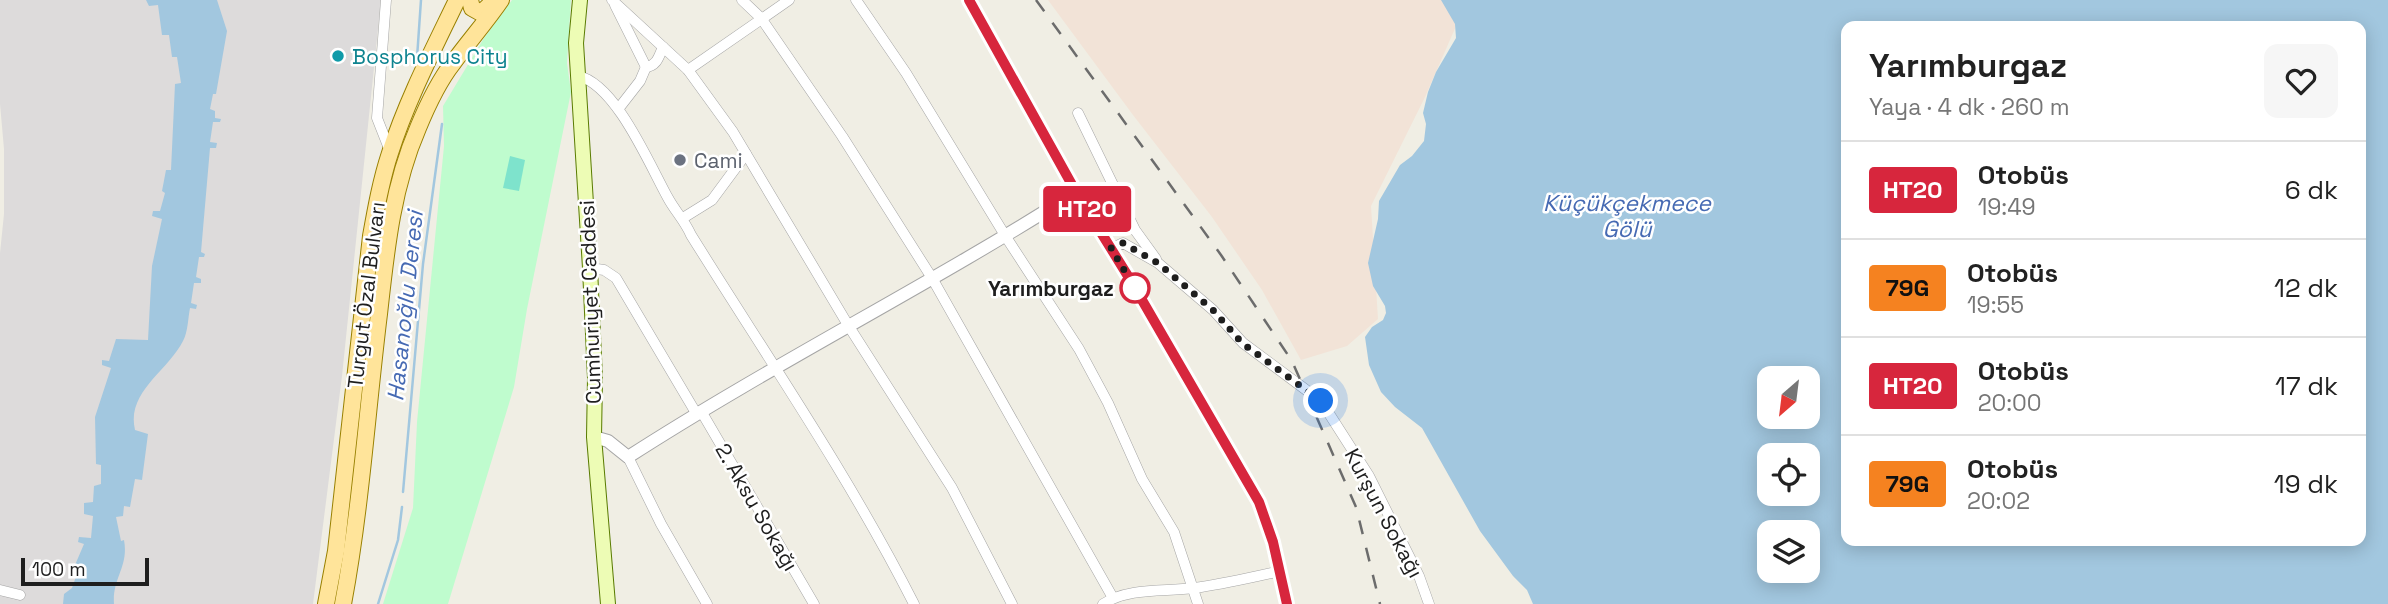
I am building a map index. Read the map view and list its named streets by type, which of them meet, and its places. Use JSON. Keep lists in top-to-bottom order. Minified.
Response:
{"streets":{"main road":["Turgut Özal Bulvarı","Cumhuriyet Caddesi"],"street":["2. Aksu Sokağı","Kurşun Sokağı"]},"crossings":[["Cumhuriyet Caddesi","2. Aksu Sokağı"]],"water":["Küçükçekmece Gölü","Hasanoğlu Deresi"],"places":["Bosphorus City","Cami","Yarımburgaz"],"lines":["bus line HT20"],"scale_bar":"100 m","north":"bottom left","page":{"on_map":"HT20","heading":["Yarımburgaz","Yaya · 4 dk · 260 m"],"list":[{"mark":"HT20","name":"Otobüs","note":"19:49","value":"6 dk"},{"mark":"79G","name":"Otobüs","note":"19:55","value":"12 dk"},{"mark":"HT20","name":"Otobüs","note":"20:00","value":"17 dk"},{"mark":"79G","name":"Otobüs","note":"20:02","value":"19 dk"}],"scale":"100 m"}}
